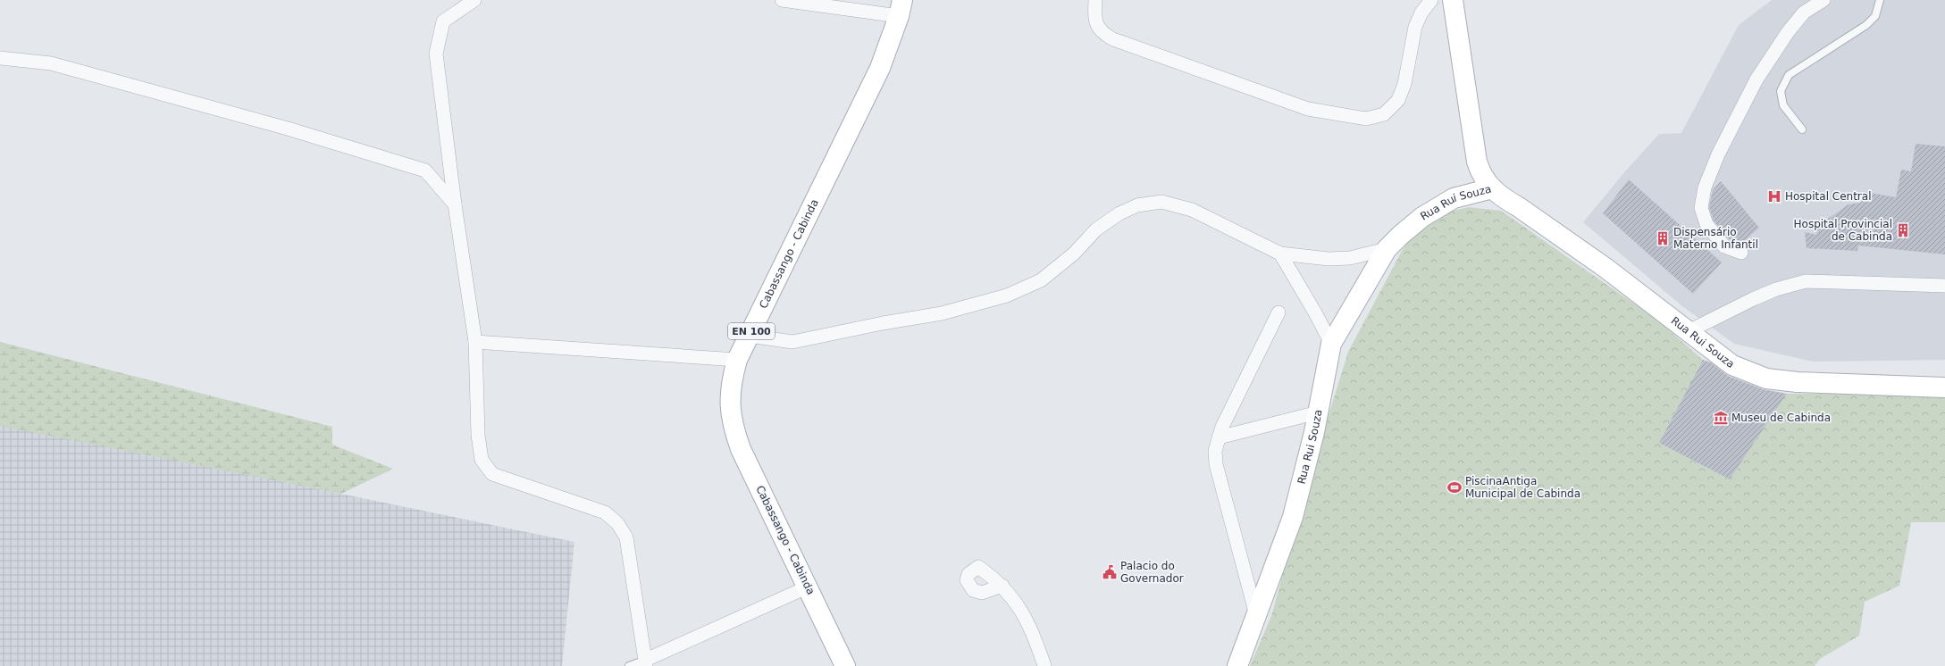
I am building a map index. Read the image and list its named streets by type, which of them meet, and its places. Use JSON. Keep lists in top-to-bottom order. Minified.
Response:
{"streets":{"main road":["Rua Rui Souza","Cabassango - Cabinda","EN 100"]},"places":{"hospital":["Hospital Central"],"building":["Hospital Provincial de Cabinda","Dispensário Materno Infantil"],"museum":["Museu de Cabinda"],"sports":["PiscinaAntiga Municipal de Cabinda"],"public building":["Palacio do Governador"]}}
